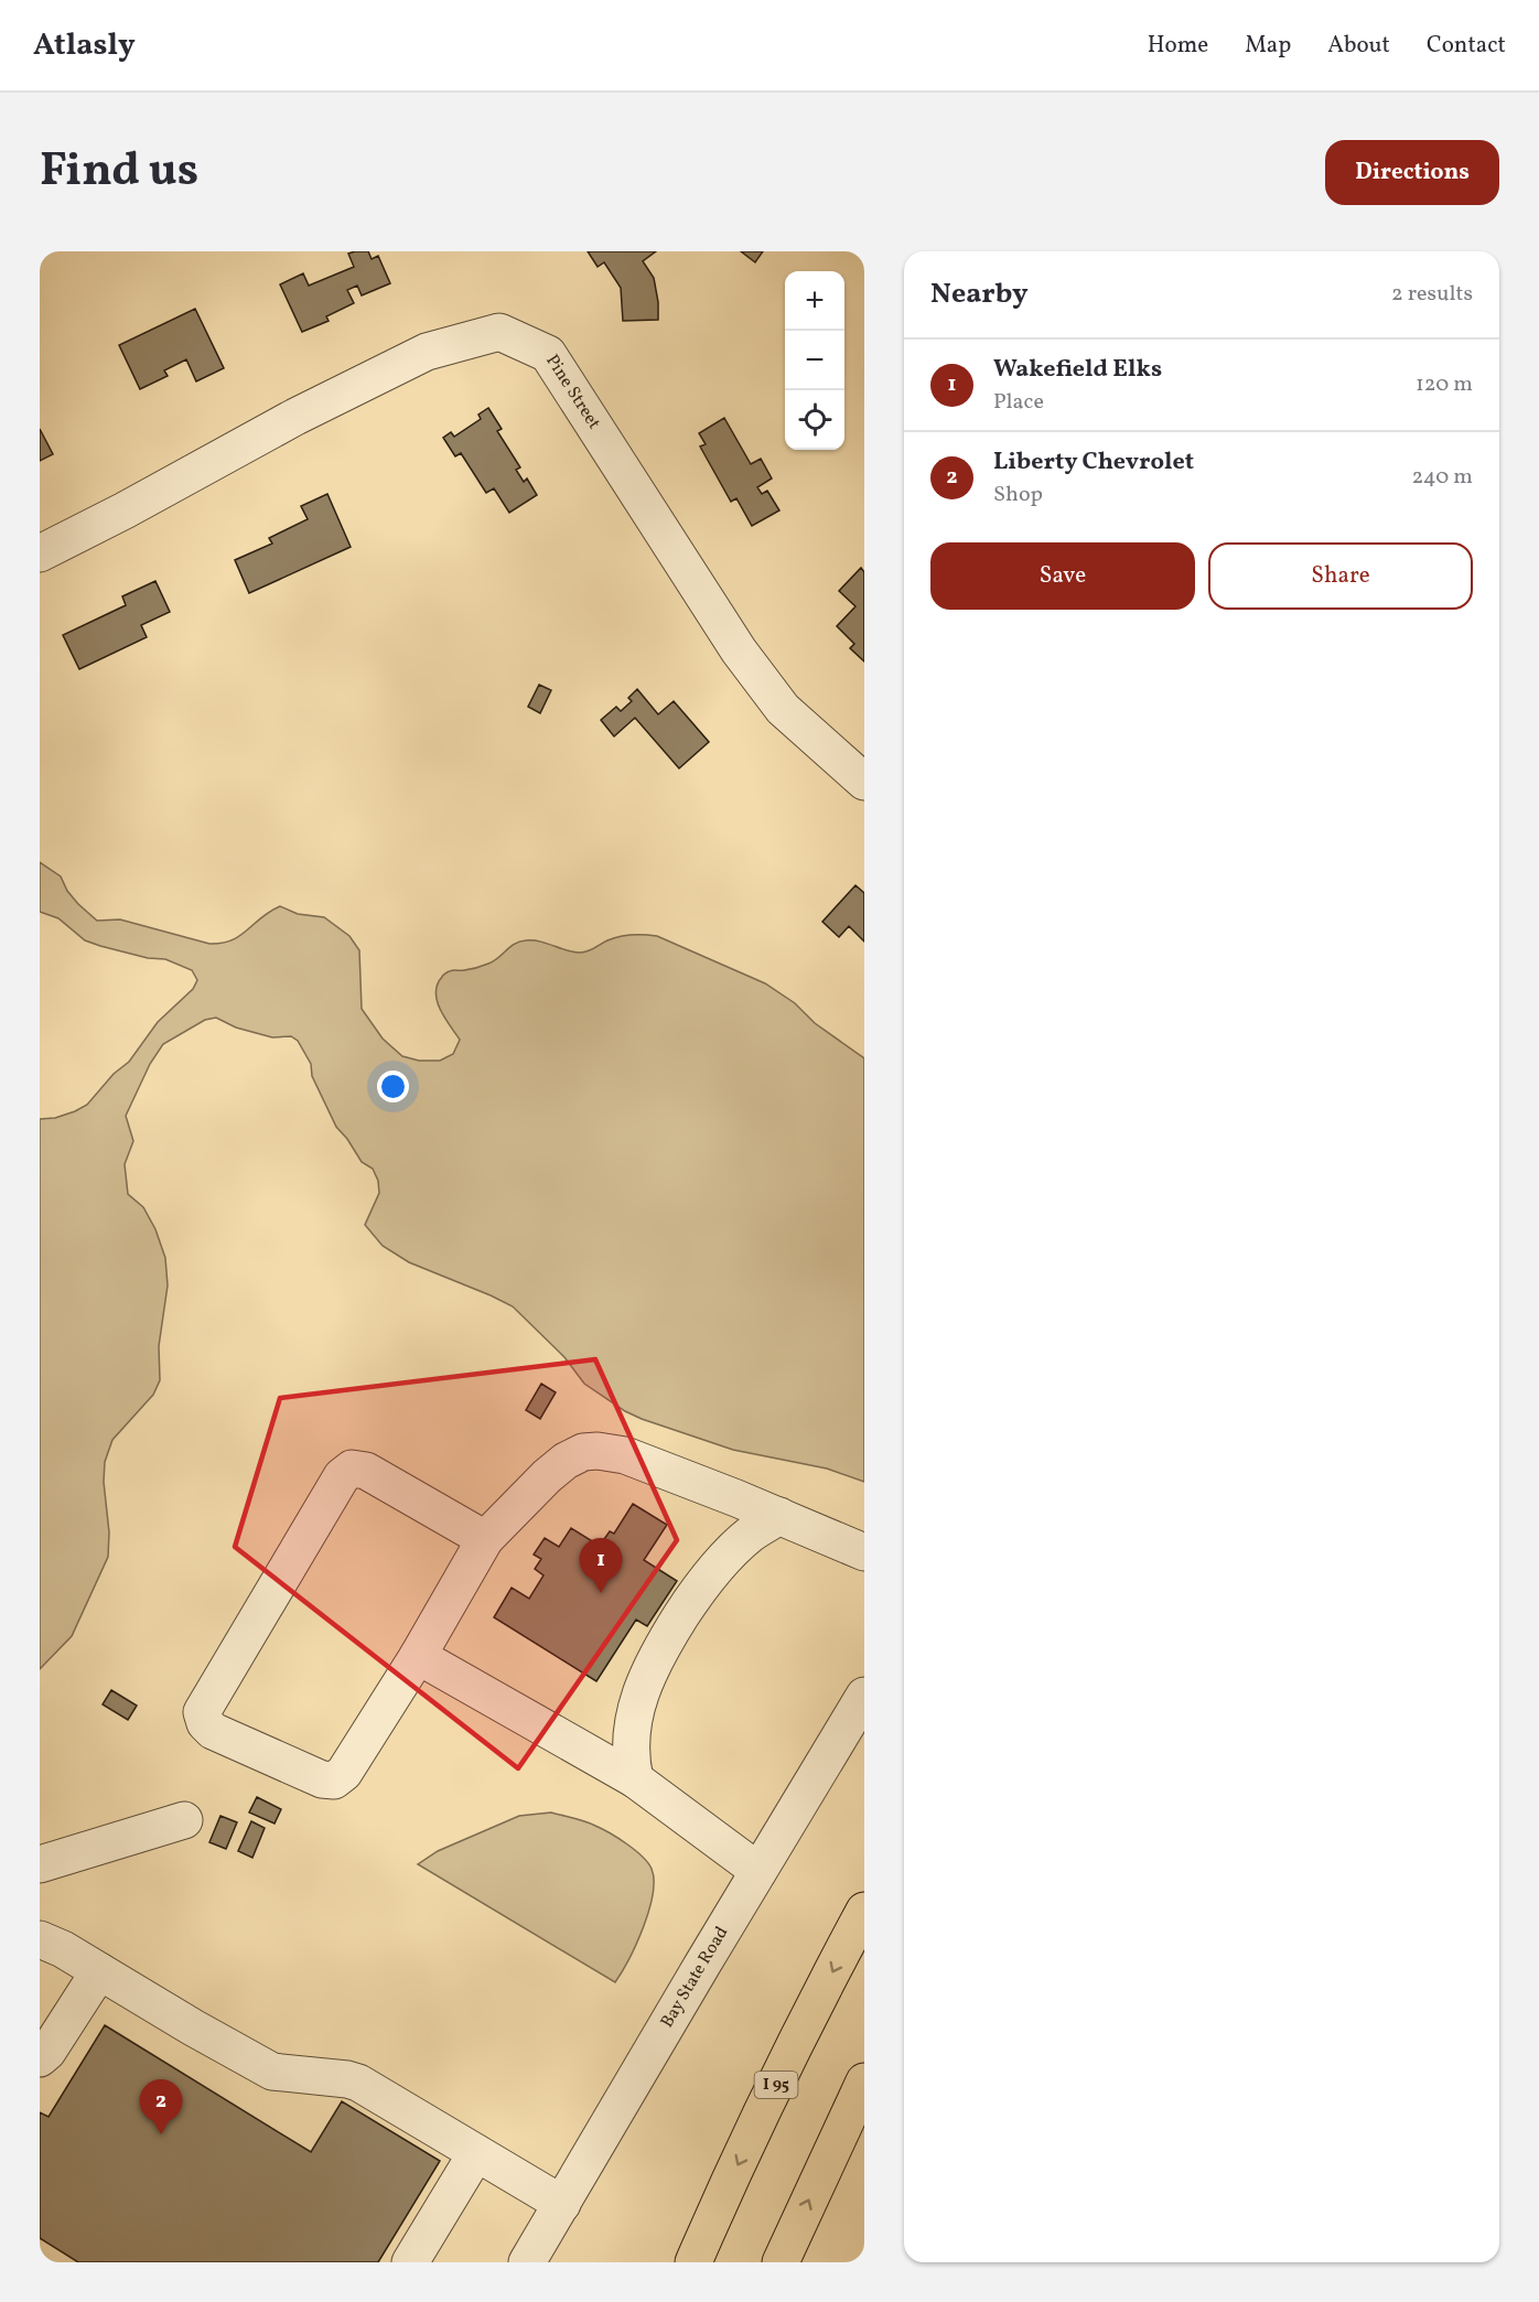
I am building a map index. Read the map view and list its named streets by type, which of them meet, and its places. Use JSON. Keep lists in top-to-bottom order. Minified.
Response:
{"streets":{"highway":["I 95"],"street":["Pine Street","Bay State Road"]},"page":{"header":"Atlasly","nav":["Home","Map","About","Contact"],"title":"Find us","buttons":["Directions",["Save","Share"]],"heading":["Nearby","2 results"],"map_buttons":["+","−"],"list":[{"mark":"1","name":"Wakefield Elks","note":"Place","value":"120 m"},{"mark":"2","name":"Liberty Chevrolet","note":"Shop","value":"240 m"}],"pins":["1","2"]}}
